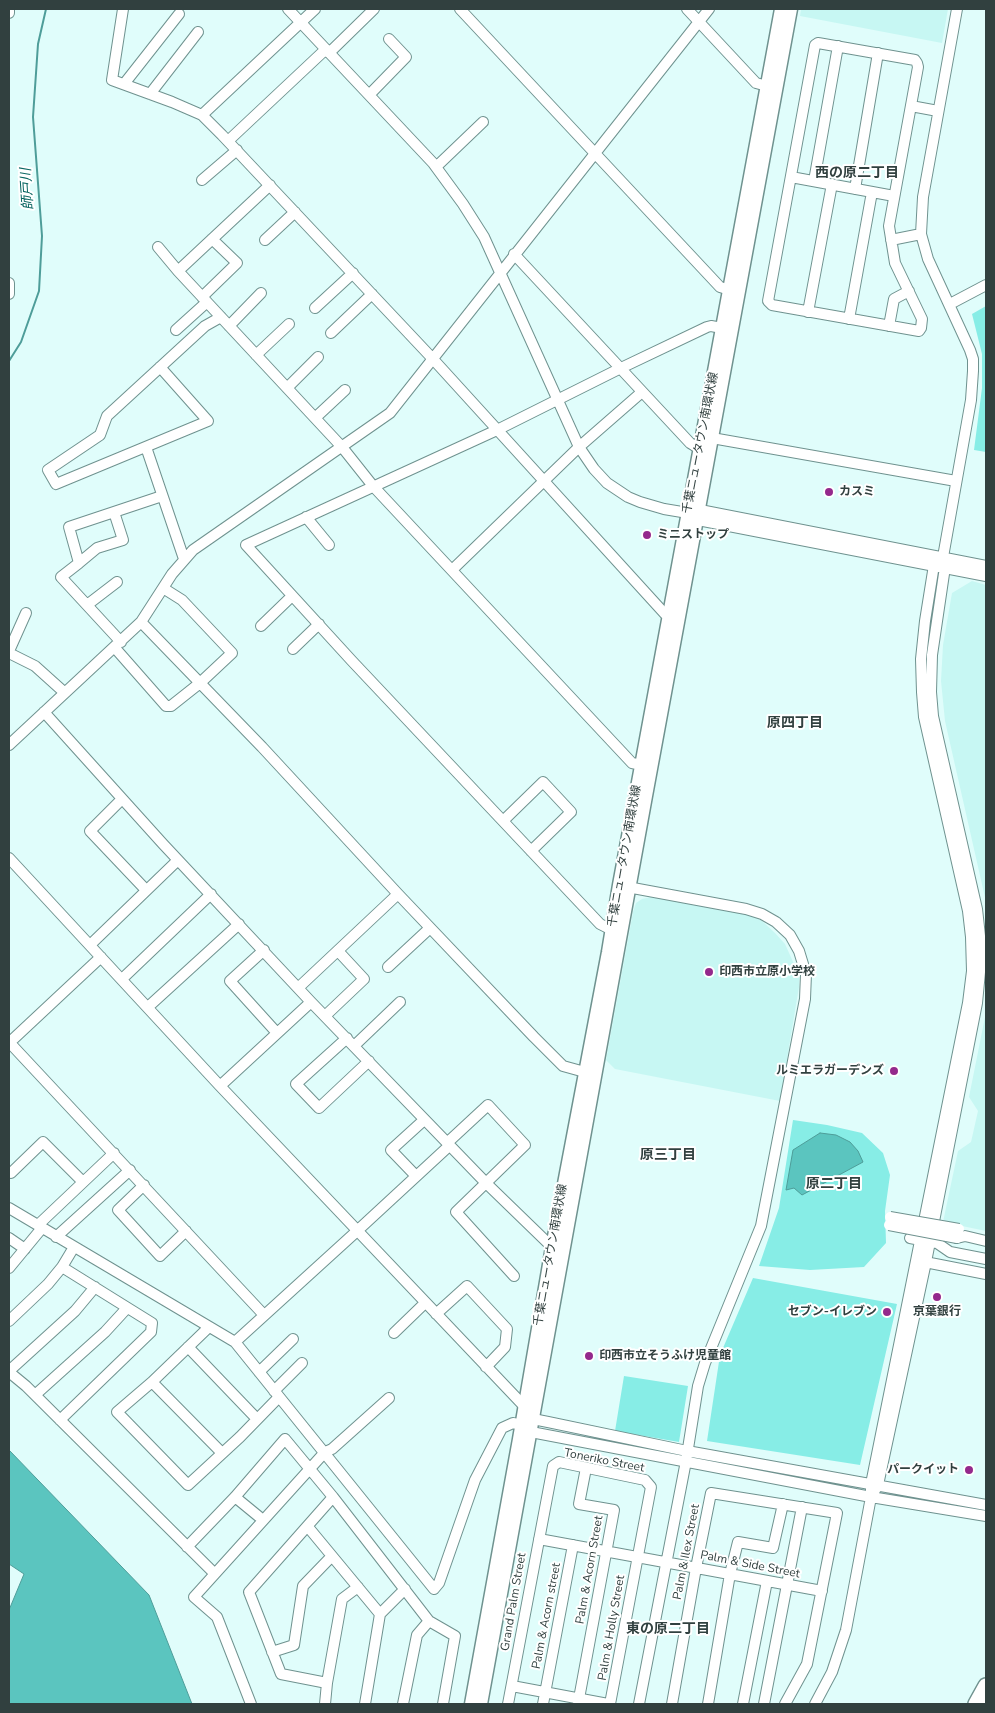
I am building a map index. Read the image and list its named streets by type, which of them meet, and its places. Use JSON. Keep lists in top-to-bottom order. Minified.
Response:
{"streets":{"main road":["千葉ニュータウン南環状線"],"street":["Toneriko Street","Palm & Ilex Street","Palm & Side Street","Palm & Acorn Street","Grand Palm Street","Palm & Acorn street","Palm & Holly Street"]},"crossings":[["Toneriko Street","Palm & Acorn Street"],["Toneriko Street","Grand Palm Street"],["Toneriko Street","Palm & Holly Street"],["Palm & Ilex Street","Palm & Side Street"],["Palm & Side Street","Grand Palm Street"],["Palm & Acorn Street","Grand Palm Street"],["Grand Palm Street","Palm & Acorn street"],["Grand Palm Street","Palm & Holly Street"]],"districts":["西の原二丁目","原四丁目","原三丁目","原二丁目","東の原二丁目"],"water":["師戸川"],"places":["カスミ","ミニストップ","印西市立原小学校","ルミエラガーデンズ","京葉銀行","セブン-イレブン","印西市立そうふけ児童館","パークイット"]}
